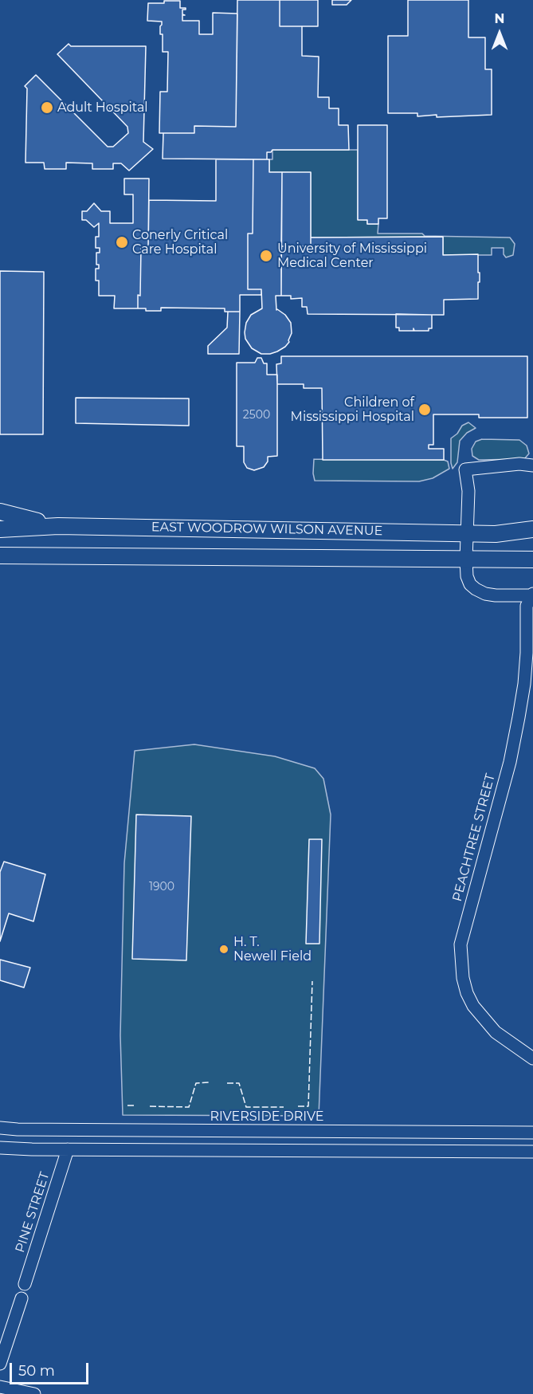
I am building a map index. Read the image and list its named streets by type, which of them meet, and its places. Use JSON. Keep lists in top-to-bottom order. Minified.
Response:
{"streets":{"main road":["EAST WOODROW WILSON AVENUE"],"street":["PEACHTREE STREET","RIVERSIDE DRIVE","PINE STREET"]},"crossings":[["EAST WOODROW WILSON AVENUE","PEACHTREE STREET"]],"places":["Adult Hospital","Conerly Critical Care Hospital","University of Mississippi Medical Center","Children of Mississippi Hospital","H. T. Newell Field"],"house_numbers":["2500","1900"],"scale_bar":"50 m","north":"top"}
